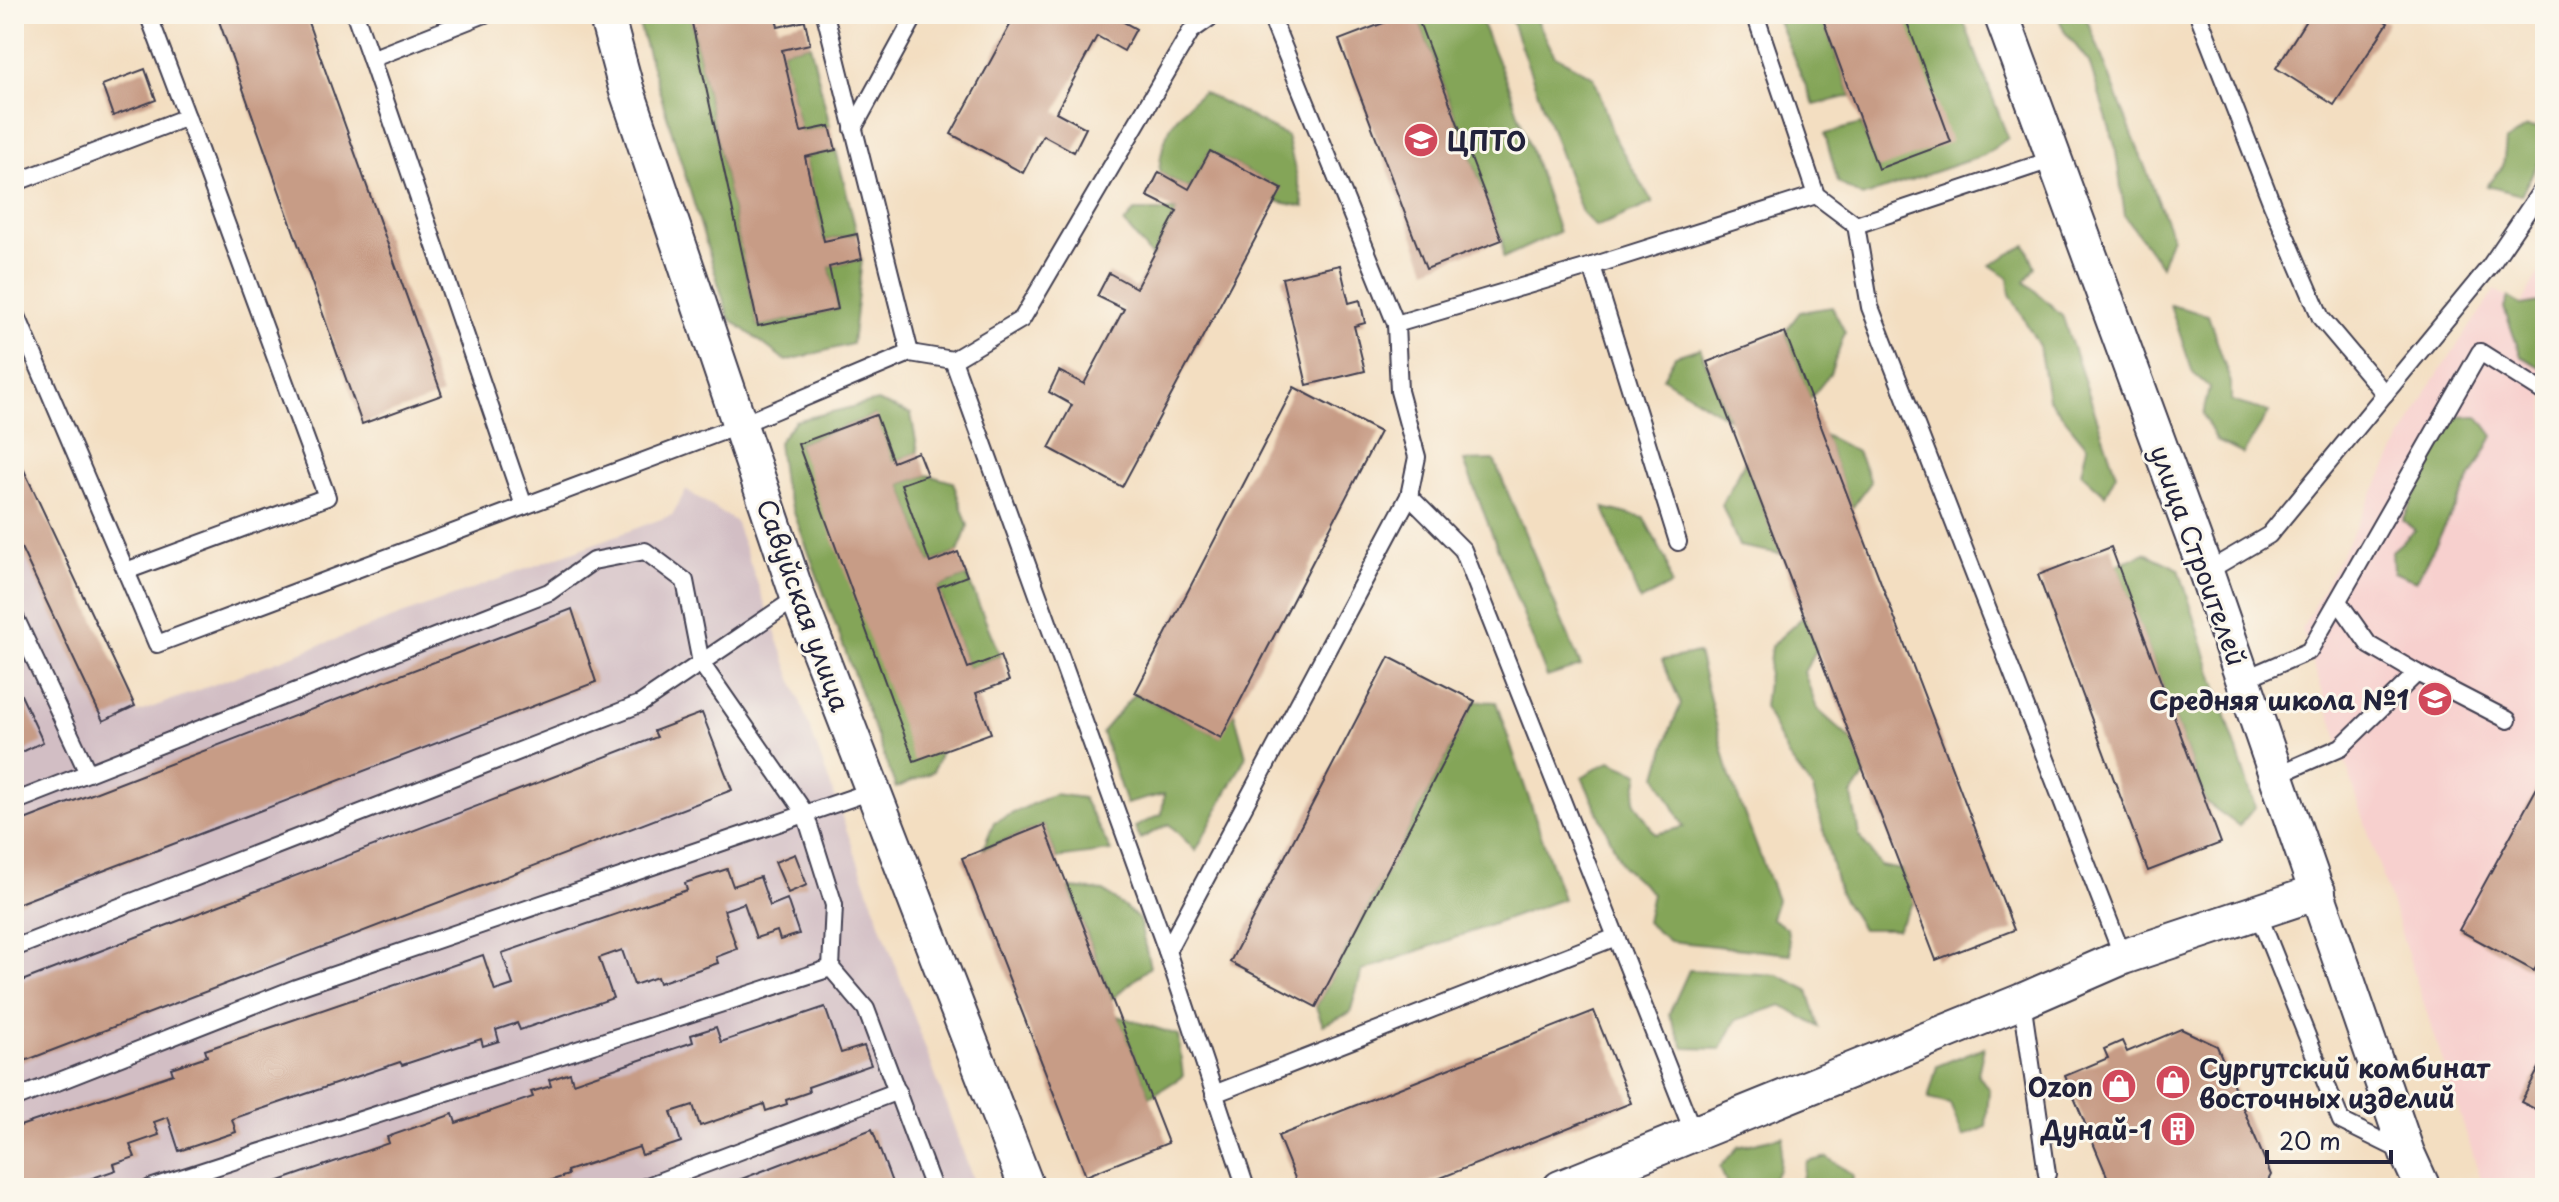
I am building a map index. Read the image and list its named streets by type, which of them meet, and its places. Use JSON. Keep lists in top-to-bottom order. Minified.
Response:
{"streets":{"street":["улица Строителей","Савуйская улица"]},"places":{"school or university":["ЦПТО","Средняя школа №1"],"shop":["Сургутский комбинат восточных изделий","Ozon"],"building":["Дунай-1"]},"scale_bar":"20 m"}
